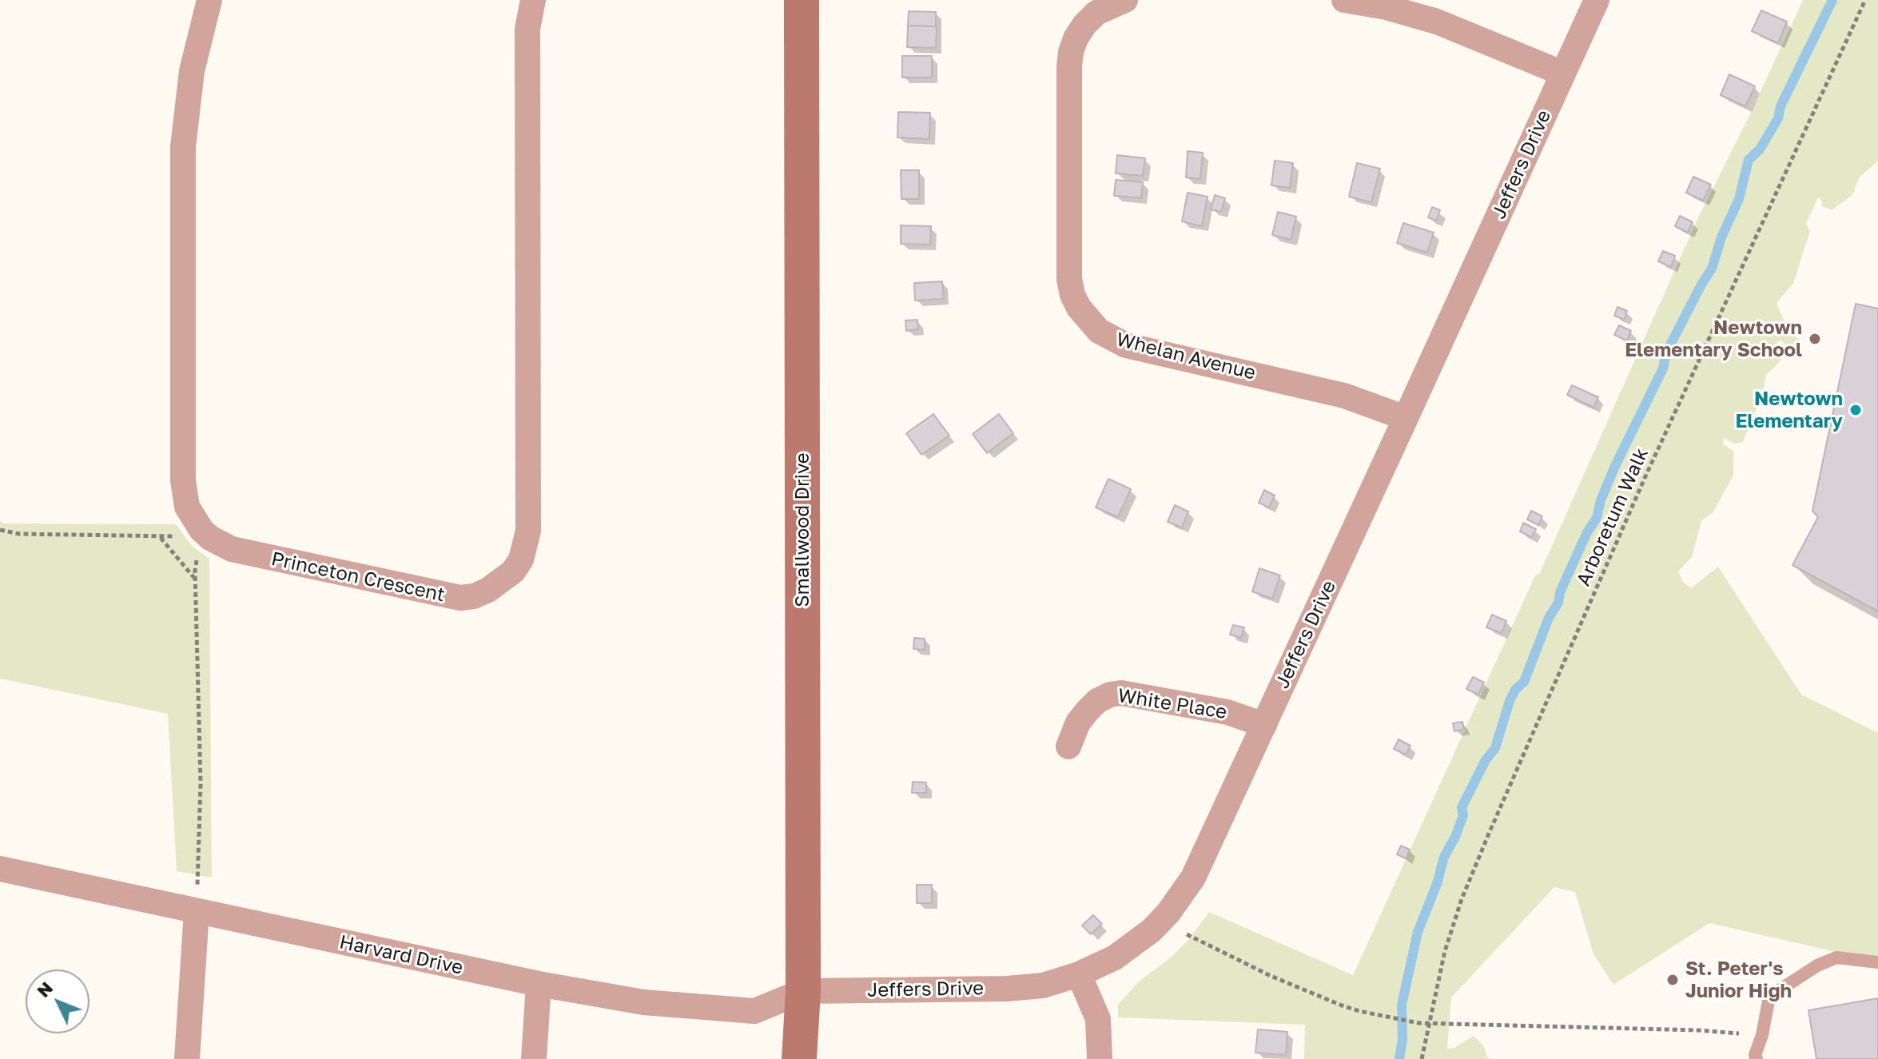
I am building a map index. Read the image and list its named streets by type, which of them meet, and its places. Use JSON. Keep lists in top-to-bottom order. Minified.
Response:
{"streets":{"street":["Jeffers Drive","Whelan Avenue","Smallwood Drive","Princeton Crescent","White Place","Harvard Drive"],"path":["Arboretum Walk"]},"crossings":[["Jeffers Drive","Whelan Avenue"],["Jeffers Drive","Smallwood Drive"],["Jeffers Drive","White Place"],["Jeffers Drive","Harvard Drive"],["Smallwood Drive","Harvard Drive"]],"places":["Newtown Elementary School","Newtown Elementary","St. Peter's Junior High"],"north":"top left"}
